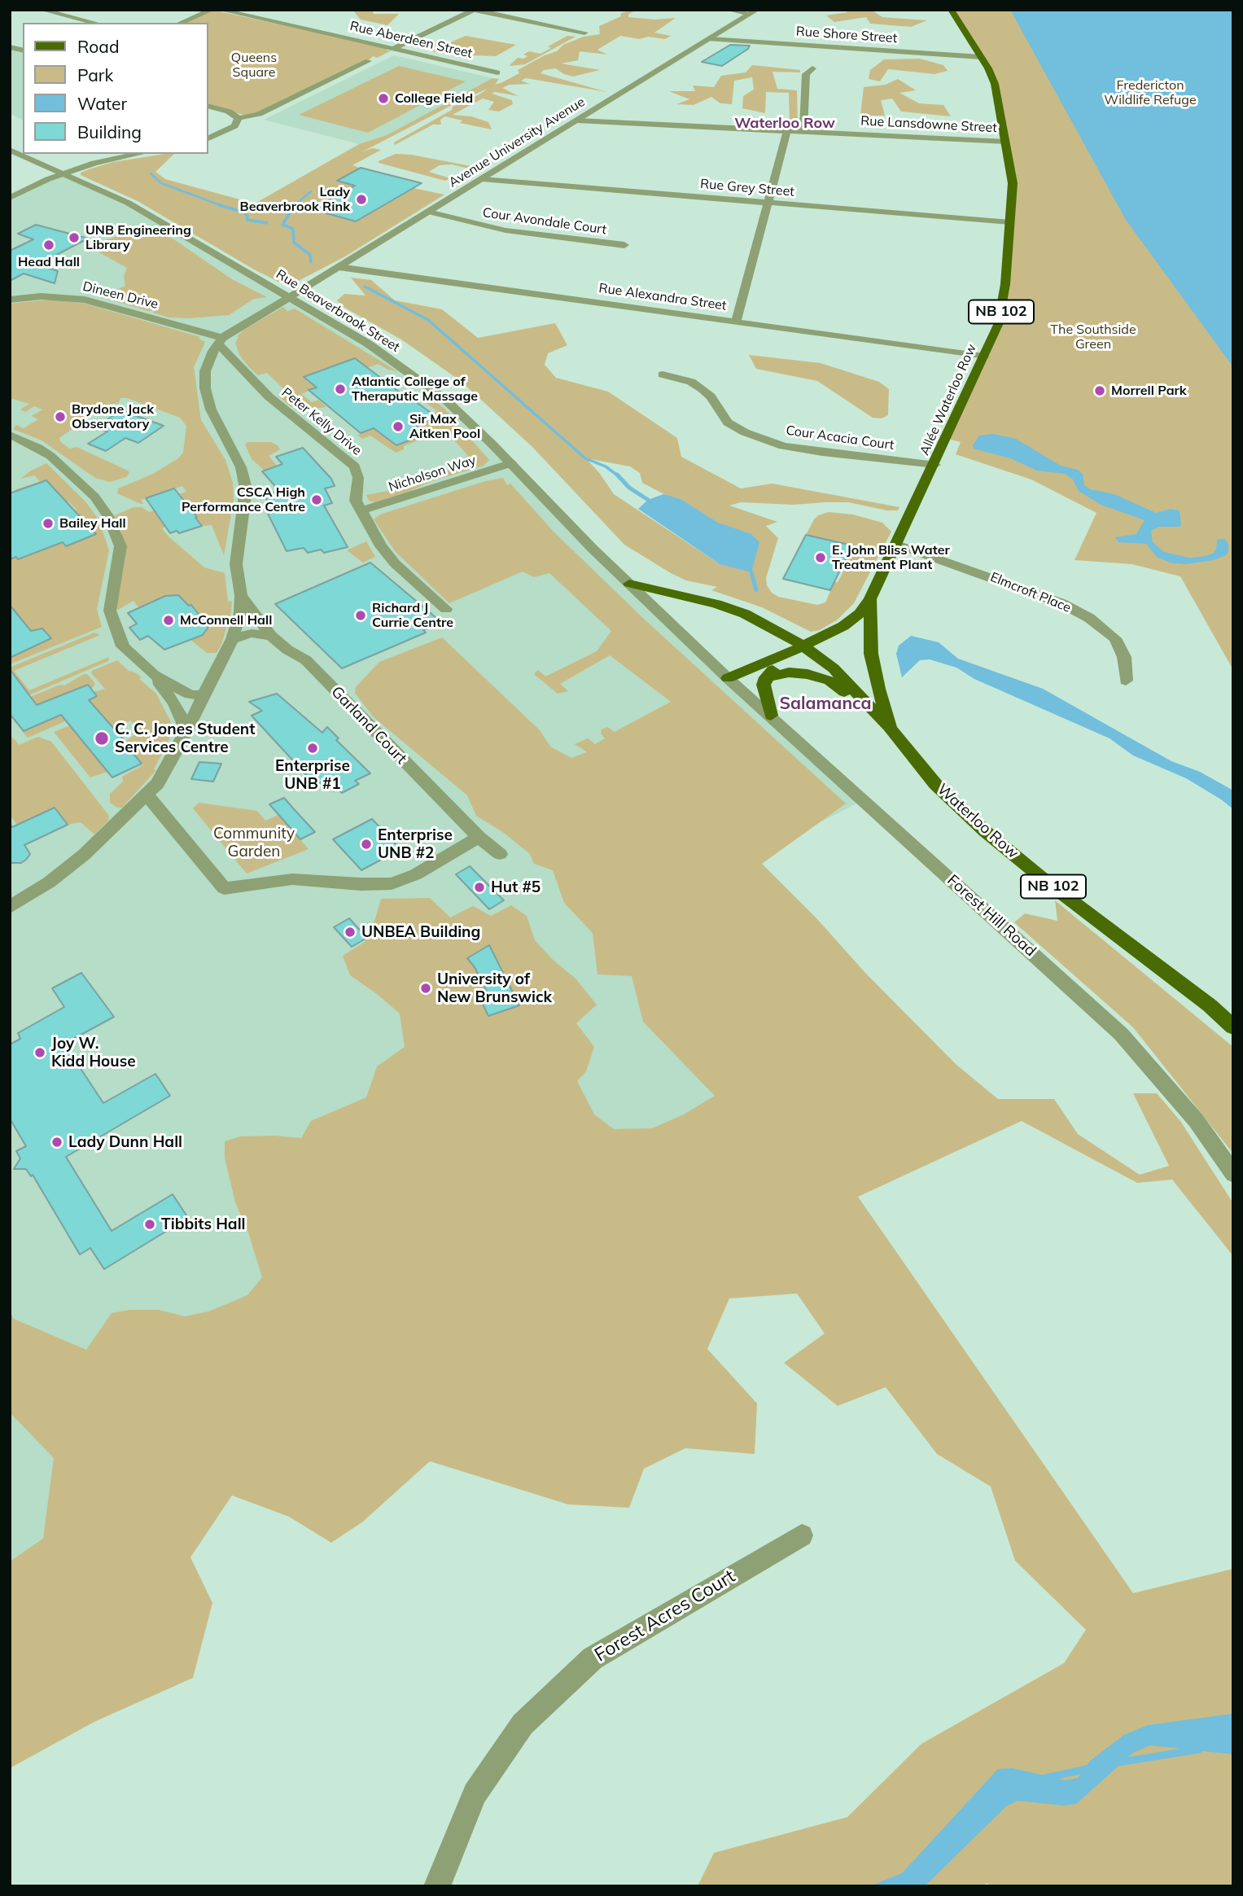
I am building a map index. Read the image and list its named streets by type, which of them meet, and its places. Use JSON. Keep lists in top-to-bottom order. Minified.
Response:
{"streets":{"main road":["NB 102","Allée Waterloo Row","Waterloo Row"],"street":["Rue Shore Street","Rue Aberdeen Street","Rue Lansdowne Street","Avenue University Avenue","Rue Grey Street","Cour Avondale Court","Dineen Drive","Rue Alexandra Street","Rue Beaverbrook Street","Peter Kelly Drive","Cour Acacia Court","Nicholson Way","Elmcroft Place","Garland Court","Forest Hill Road","Forest Acres Court"]},"crossings":[["Rue Shore Street","Avenue University Avenue"],["Rue Shore Street","Allée Waterloo Row"],["Rue Lansdowne Street","Avenue University Avenue"],["Rue Lansdowne Street","Allée Waterloo Row"],["Avenue University Avenue","Rue Grey Street"],["Avenue University Avenue","Cour Avondale Court"],["Avenue University Avenue","Rue Alexandra Street"],["Avenue University Avenue","Rue Beaverbrook Street"],["Rue Grey Street","Allée Waterloo Row"],["Dineen Drive","Peter Kelly Drive"],["Rue Alexandra Street","Allée Waterloo Row"],["Rue Beaverbrook Street","Nicholson Way"],["Rue Beaverbrook Street","Forest Hill Road"],["Allée Waterloo Row","Cour Acacia Court"],["Allée Waterloo Row","Elmcroft Place"],["Allée Waterloo Row","Waterloo Row"],["Peter Kelly Drive","Nicholson Way"]],"districts":["Waterloo Row","Salamanca"],"parks":["Queens Square","Fredericton Wildlife Refuge","The Southside Green","Community Garden"],"places":["College Field","Lady Beaverbrook Rink","UNB Engineering Library","Head Hall","Atlantic College of Theraputic Massage","Morrell Park","Brydone Jack Observatory","Sir Max Aitken Pool","CSCA High Performance Centre","Bailey Hall","E. John Bliss Water Treatment Plant","Richard J Currie Centre","McConnell Hall","C. C. Jones Student Services Centre","Enterprise UNB #1","Enterprise UNB #2","Hut #5","UNBEA Building","University of New Brunswick","Joy W. Kidd House","Lady Dunn Hall","Tibbits Hall"],"legend":["Road","Park","Water","Building"]}
